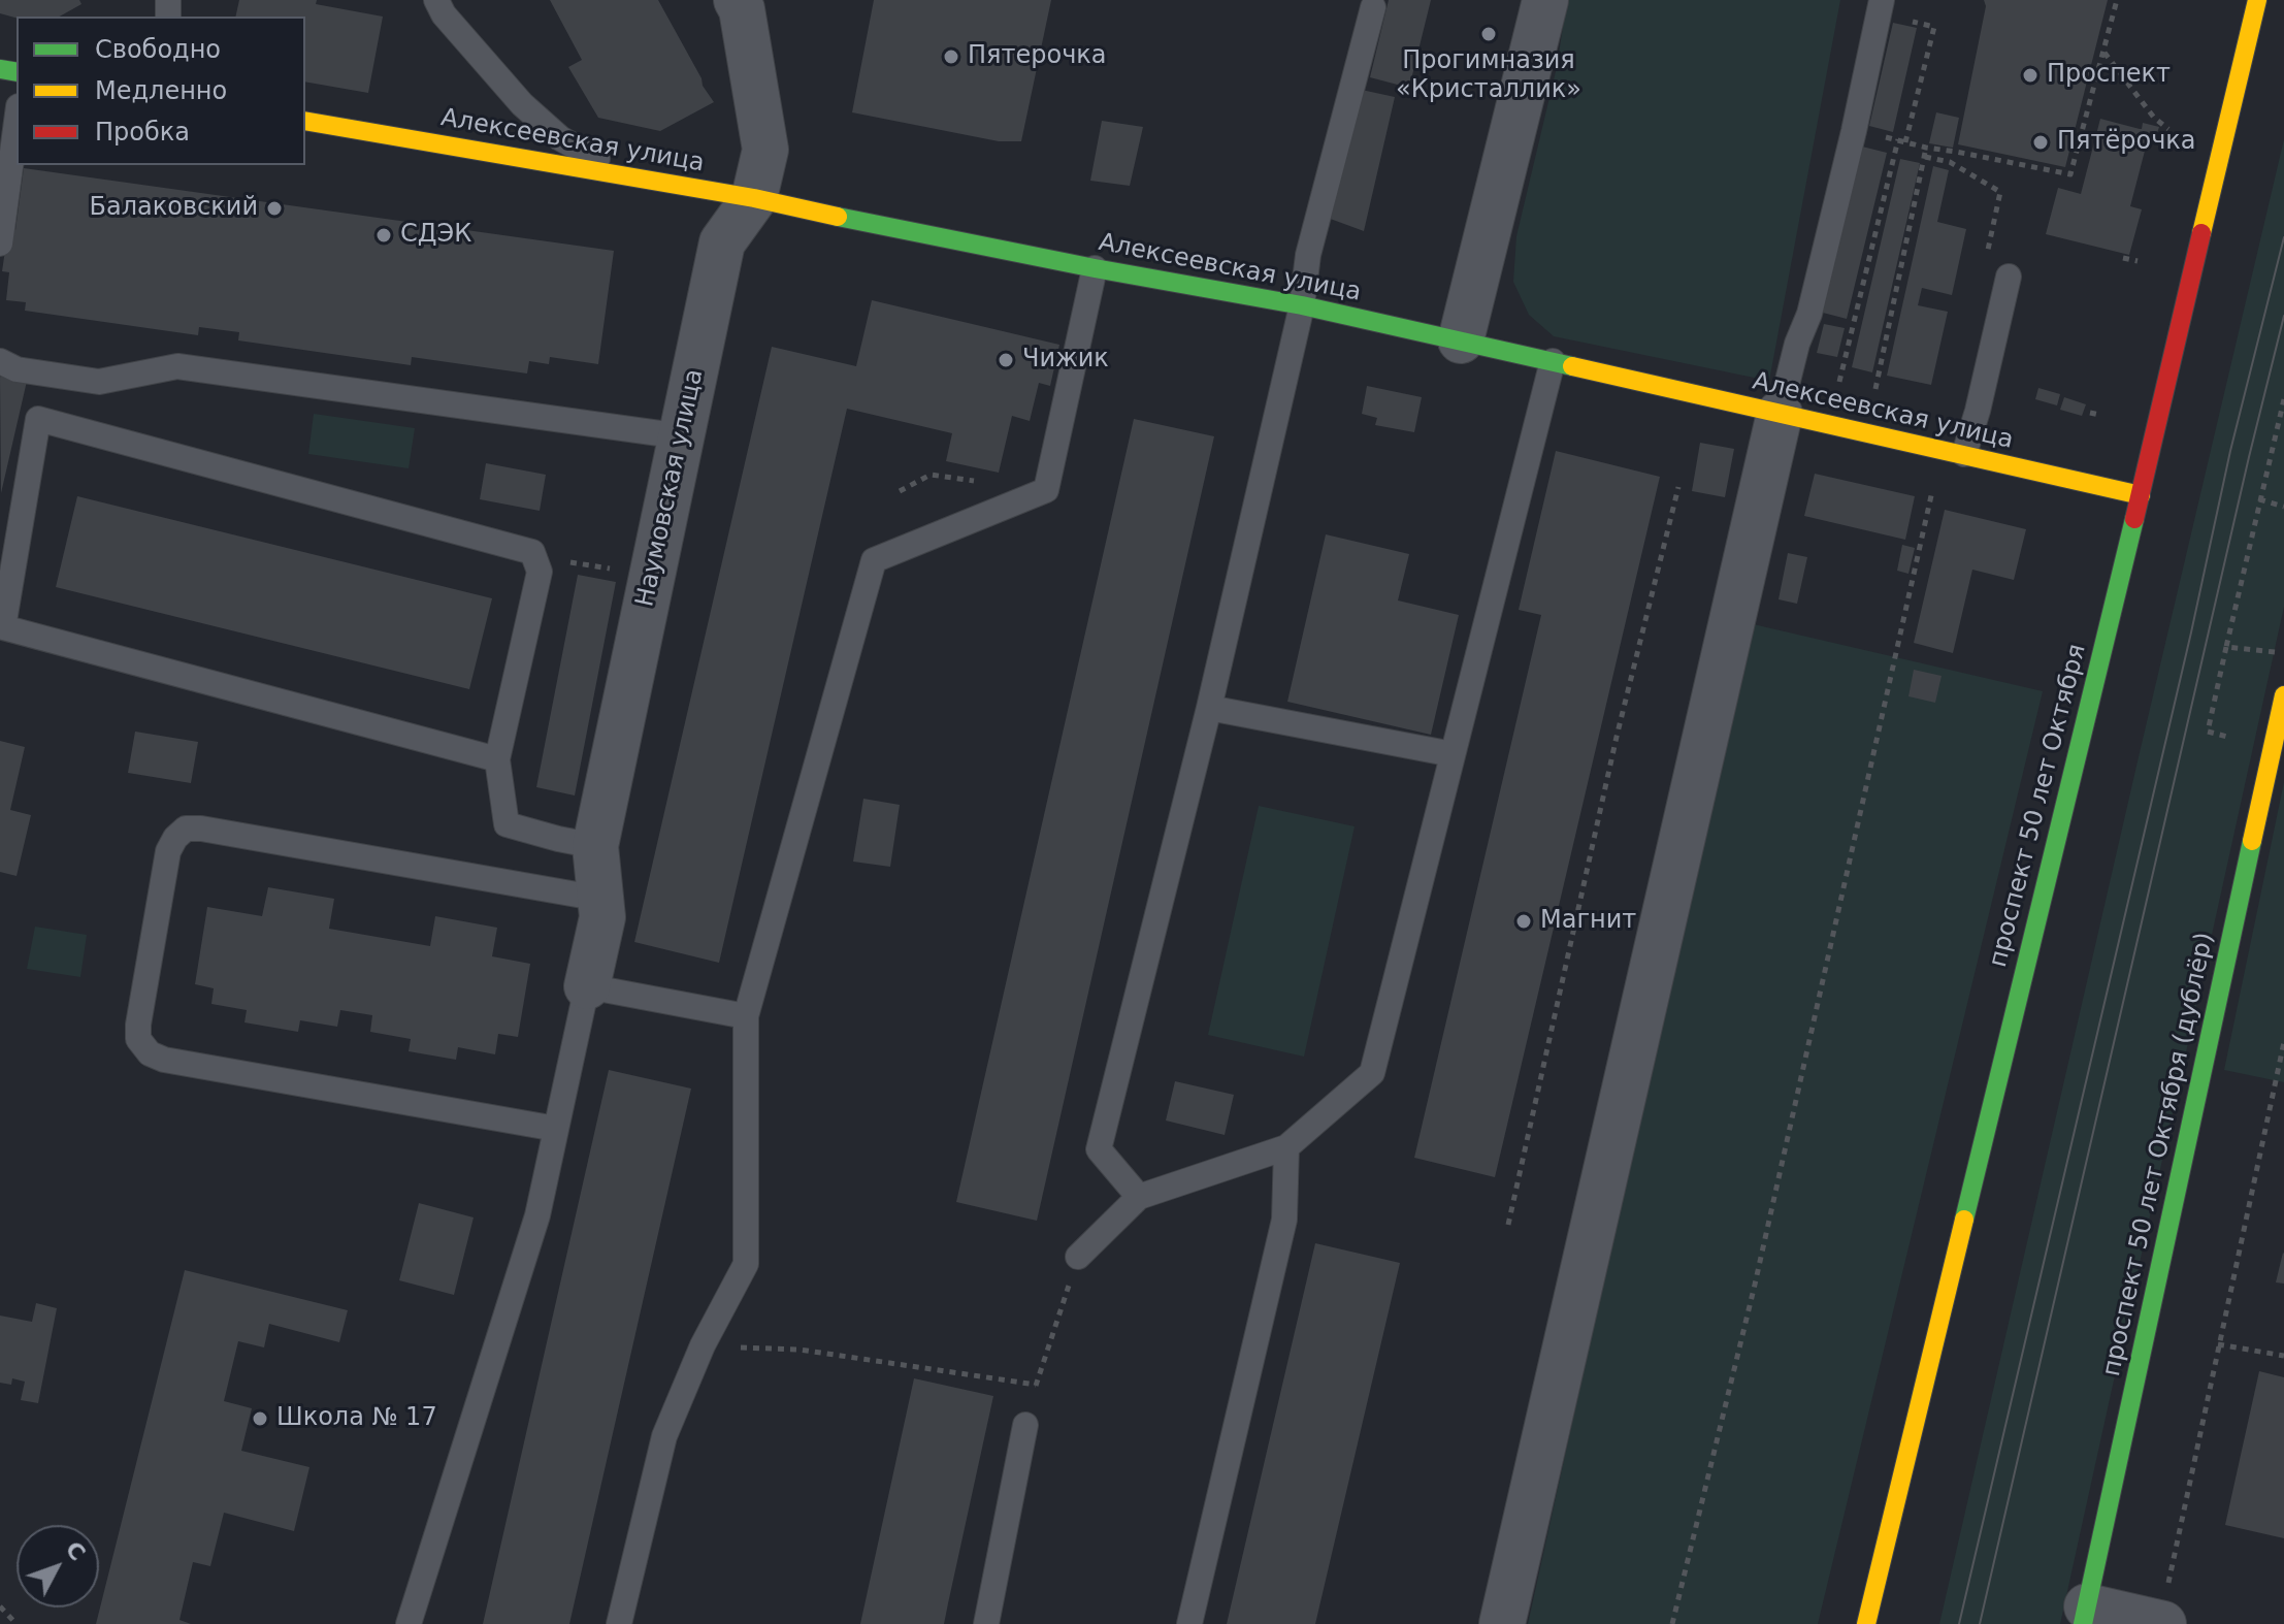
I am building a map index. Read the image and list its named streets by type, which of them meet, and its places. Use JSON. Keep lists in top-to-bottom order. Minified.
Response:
{"streets":{"street":["Алексеевская улица","Наумовская улица","проспект 50 лет Октября","проспект 50 лет Октября (дублёр)"]},"crossings":[["Алексеевская улица","Наумовская улица"],["Алексеевская улица","проспект 50 лет Октября"]],"places":["Прогимназия «Кристаллик»","Пятерочка","Проспект","Пятёрочка","Балаковский","СДЭК","Чижик","Магнит","Школа № 17"],"legend":["Свободно","Медленно","Пробка"],"north":"top right"}
